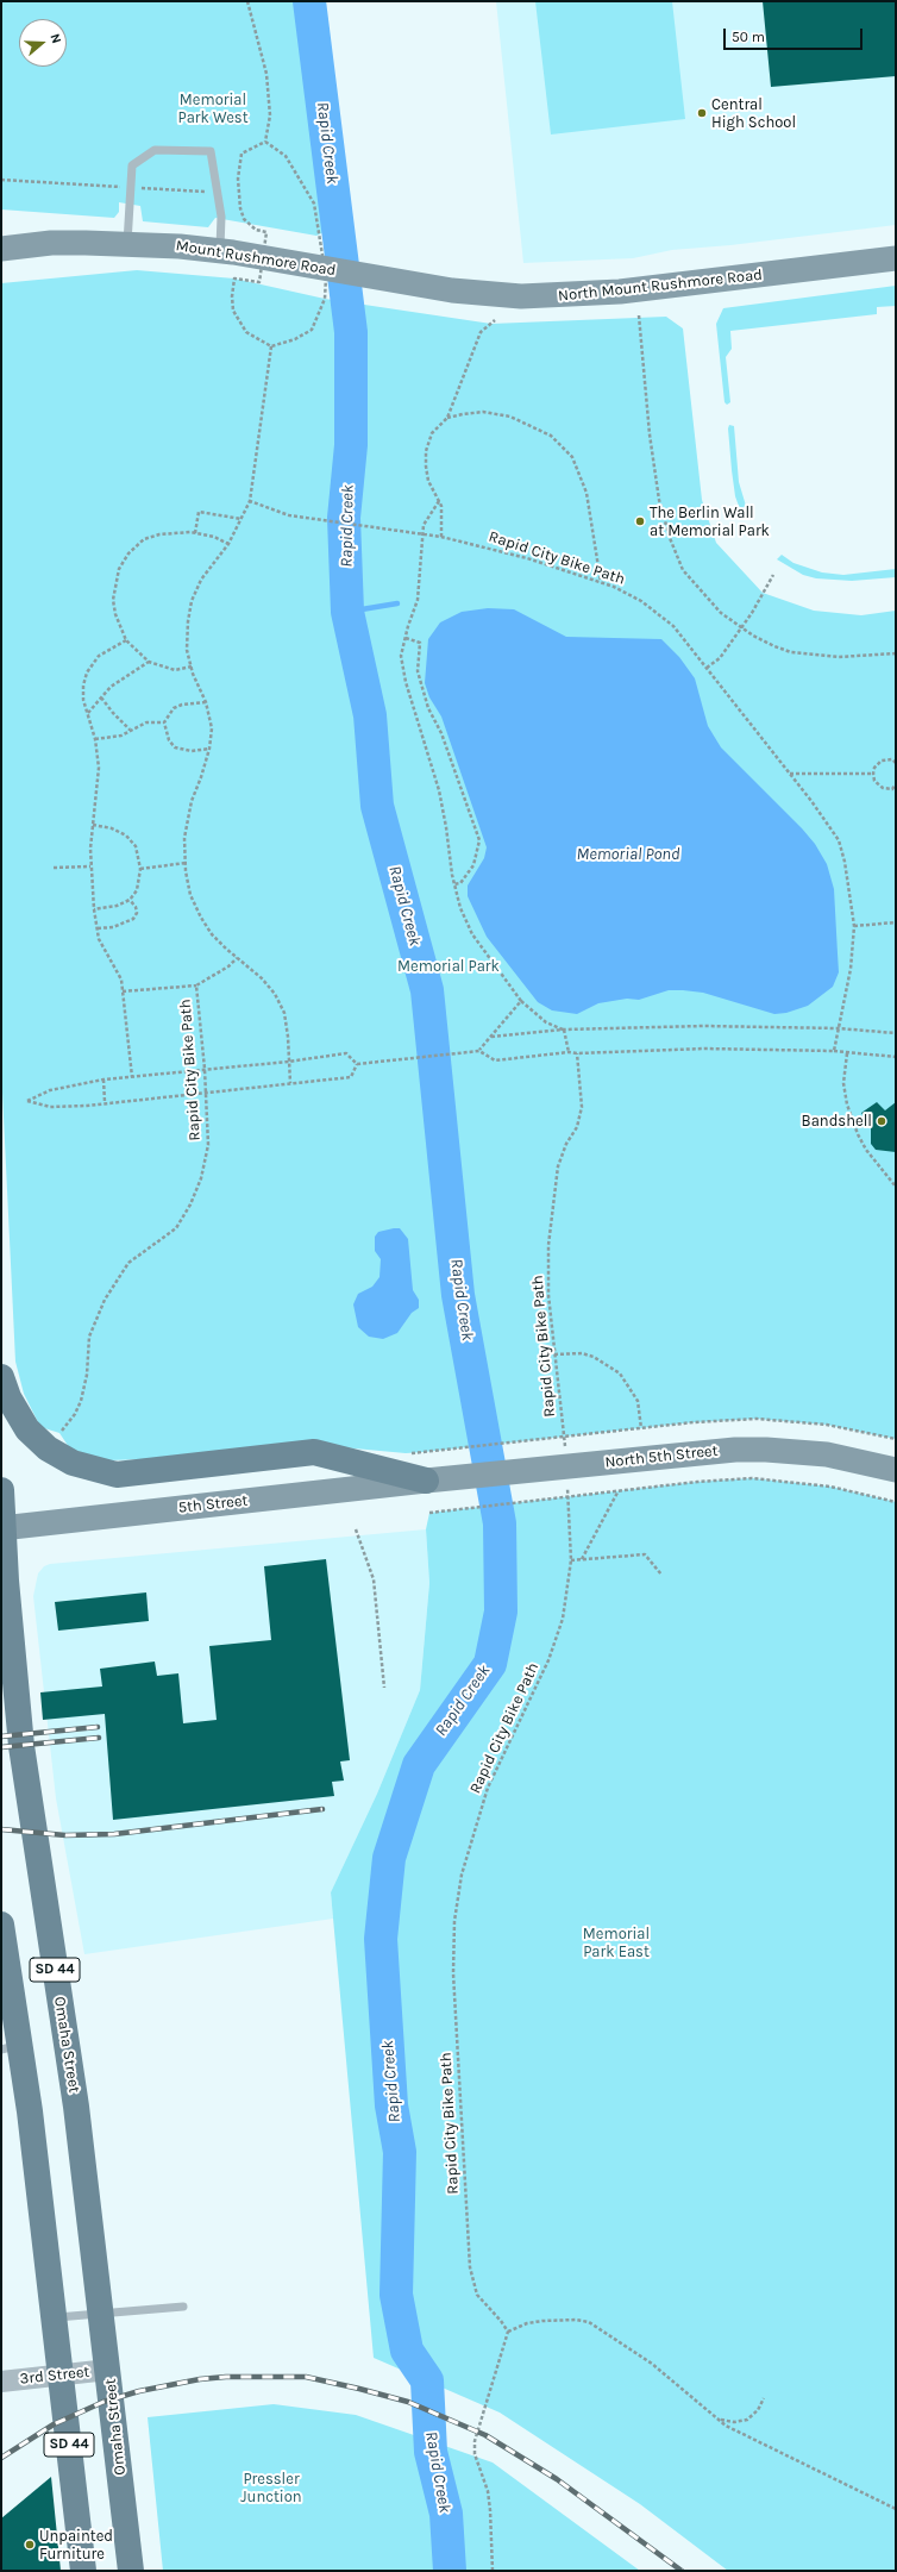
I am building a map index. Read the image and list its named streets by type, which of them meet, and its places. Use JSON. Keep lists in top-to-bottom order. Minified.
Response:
{"streets":{"main road":["Mount Rushmore Road","North Mount Rushmore Road","North 5th Street","5th Street","SD 44","Omaha Street"],"street":["3rd Street"],"path":["Rapid City Bike Path"]},"crossings":[["Mount Rushmore Road","North Mount Rushmore Road"],["North 5th Street","5th Street"],["5th Street","Omaha Street"],["SD 44","3rd Street"],["Omaha Street","3rd Street"]],"water":["Rapid Creek","Memorial Pond"],"parks":["Memorial Park West","Memorial Park","Memorial Park East","Pressler Junction"],"places":["Central High School","The Berlin Wall at Memorial Park","Bandshell","Unpainted Furniture"],"scale_bar":"50 m","north":"right"}
